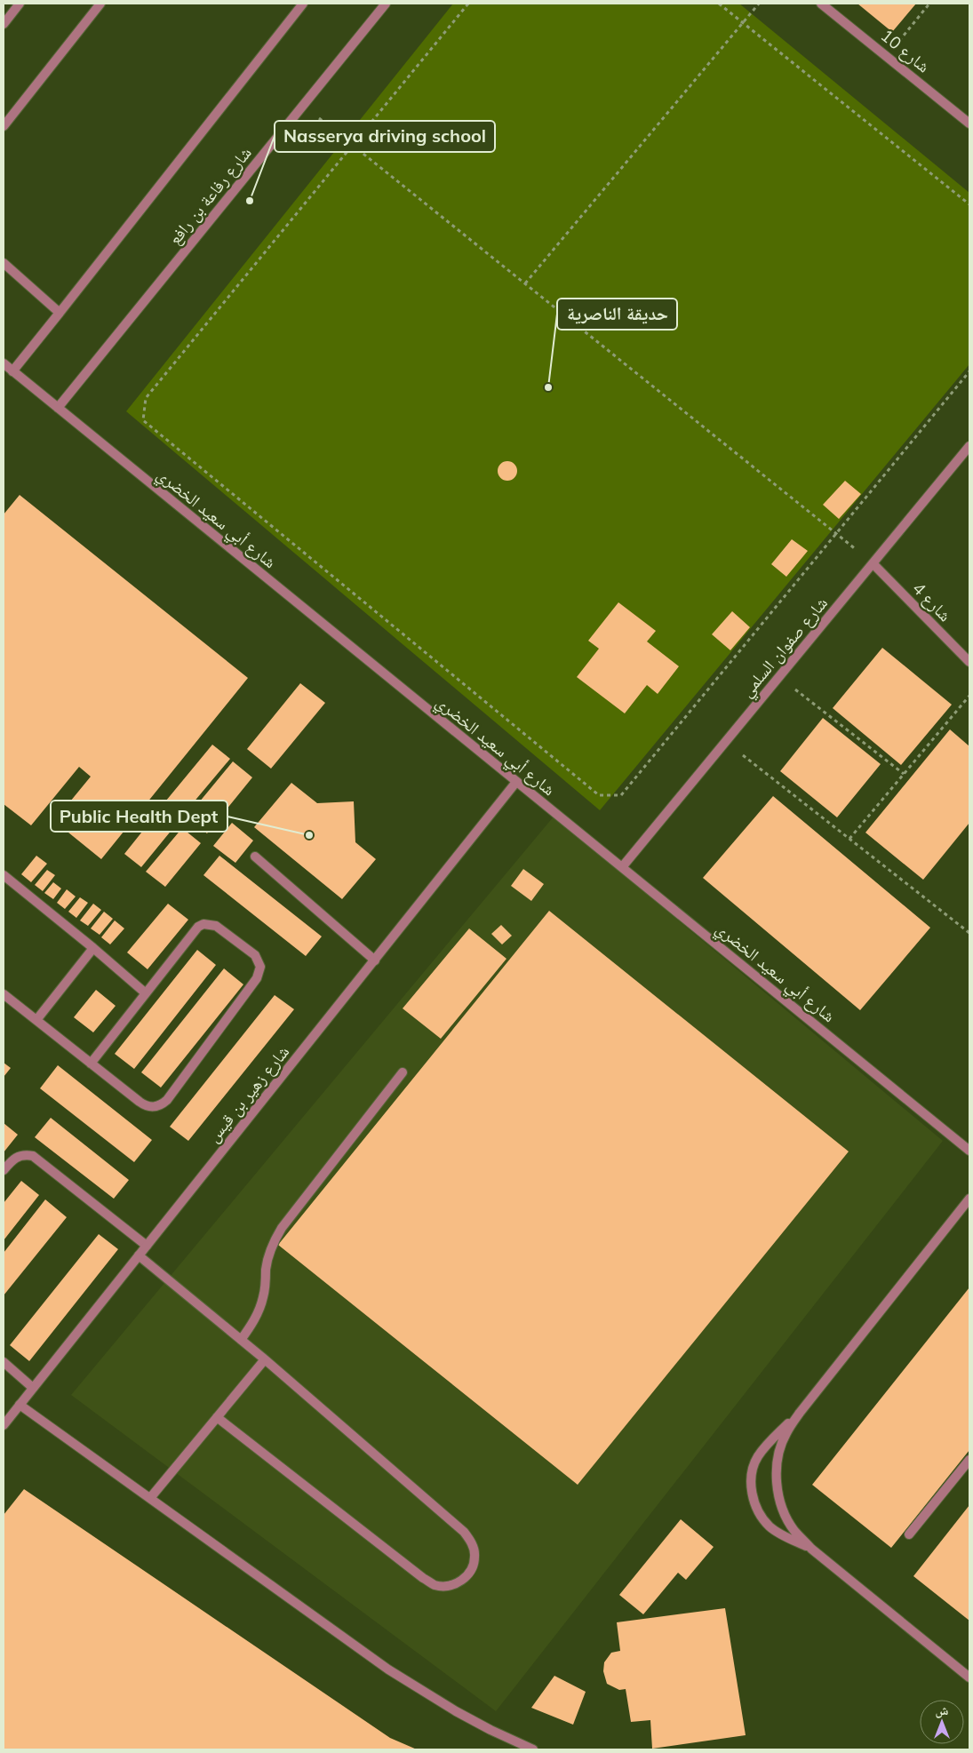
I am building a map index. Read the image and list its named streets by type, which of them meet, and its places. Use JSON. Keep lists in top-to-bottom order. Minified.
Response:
{"streets":{"street":["شارع 10","شارع رفاعة بن رافع","شارع أبي سعيد الخضري","شارع 4","شارع صفوان السلمي","شارع زهير بن قيس"]},"crossings":[["شارع رفاعة بن رافع","شارع أبي سعيد الخضري"],["شارع أبي سعيد الخضري","شارع صفوان السلمي"],["شارع أبي سعيد الخضري","شارع زهير بن قيس"],["شارع 4","شارع صفوان السلمي"]],"places":["Nasserya driving school","حديقة الناصرية","Public Health Dept"],"north":"top"}
